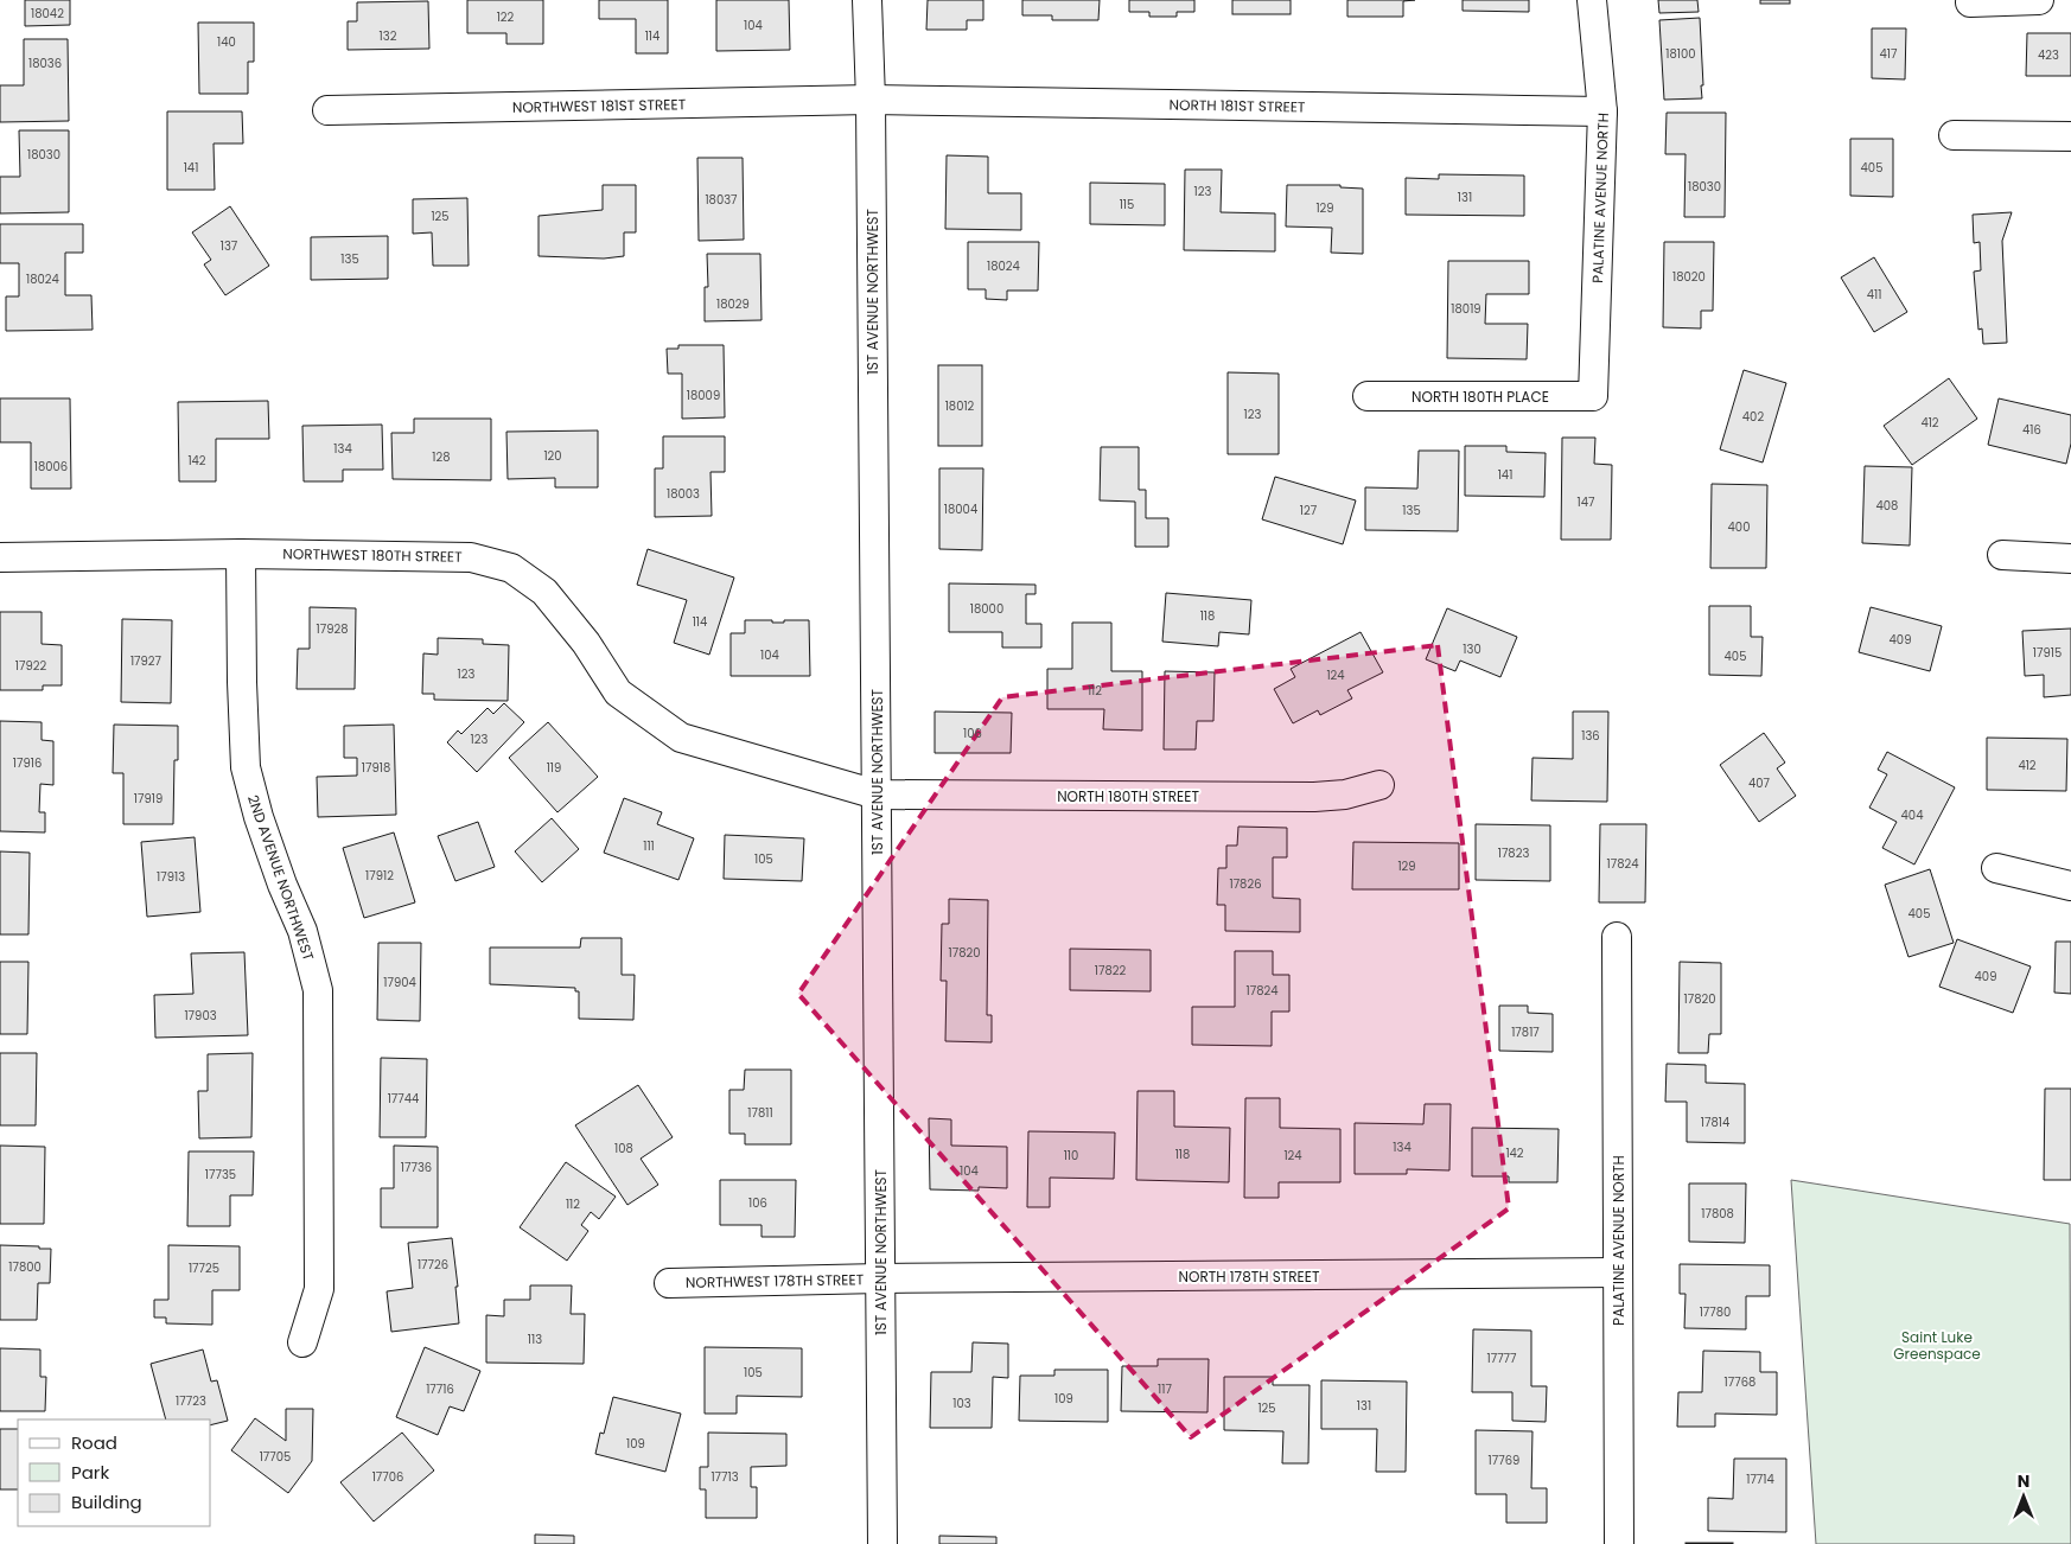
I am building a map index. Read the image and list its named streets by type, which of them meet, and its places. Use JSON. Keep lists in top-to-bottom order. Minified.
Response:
{"streets":{"street":["NORTHWEST 181ST STREET","NORTH 181ST STREET","PALATINE AVENUE NORTH","1ST AVENUE NORTHWEST","NORTH 180TH PLACE","NORTHWEST 180TH STREET","NORTH 180TH STREET","2ND AVENUE NORTHWEST","NORTH 178TH STREET","NORTHWEST 178TH STREET"]},"crossings":[["NORTHWEST 181ST STREET","NORTH 181ST STREET"],["NORTHWEST 181ST STREET","1ST AVENUE NORTHWEST"],["NORTH 181ST STREET","PALATINE AVENUE NORTH"],["NORTH 181ST STREET","1ST AVENUE NORTHWEST"],["PALATINE AVENUE NORTH","NORTH 180TH PLACE"],["PALATINE AVENUE NORTH","NORTH 178TH STREET"],["1ST AVENUE NORTHWEST","NORTHWEST 180TH STREET"],["1ST AVENUE NORTHWEST","NORTH 180TH STREET"],["1ST AVENUE NORTHWEST","NORTH 178TH STREET"],["1ST AVENUE NORTHWEST","NORTHWEST 178TH STREET"],["NORTHWEST 180TH STREET","NORTH 180TH STREET"],["NORTHWEST 180TH STREET","2ND AVENUE NORTHWEST"],["NORTH 178TH STREET","NORTHWEST 178TH STREET"]],"parks":["Saint Luke Greenspace"],"house_numbers":["18042","122","104","132","114","140","18100","417","423","18036","18030","141","405","18030","123","131","18037","115","129","125","137","135","18024","18020","18024","411","18029","18019","18009","18012","123","402","412","416","134","120","128","142","18006","141","18003","147","408","18004","127","135","400","18000","118","114","17928","409","130","17915","104","405","17927","17922","123","124","112","106","136","123","17916","412","17918","119","407","17919","404","111","17823","105","17824","129","17912","17913","17826","405","17820","17822","409","17904","17824","17820","17903","17817","17744","17811","17814","134","108","142","118","110","124","17736","104","17735","106","112","17808","17726","17800","17725","17780","113","17777","105","17768","17716","117","109","17723","103","131","125","109","17705","17769","17706","17713","17714"],"legend":["Road","Park","Building"],"north":"top"}
